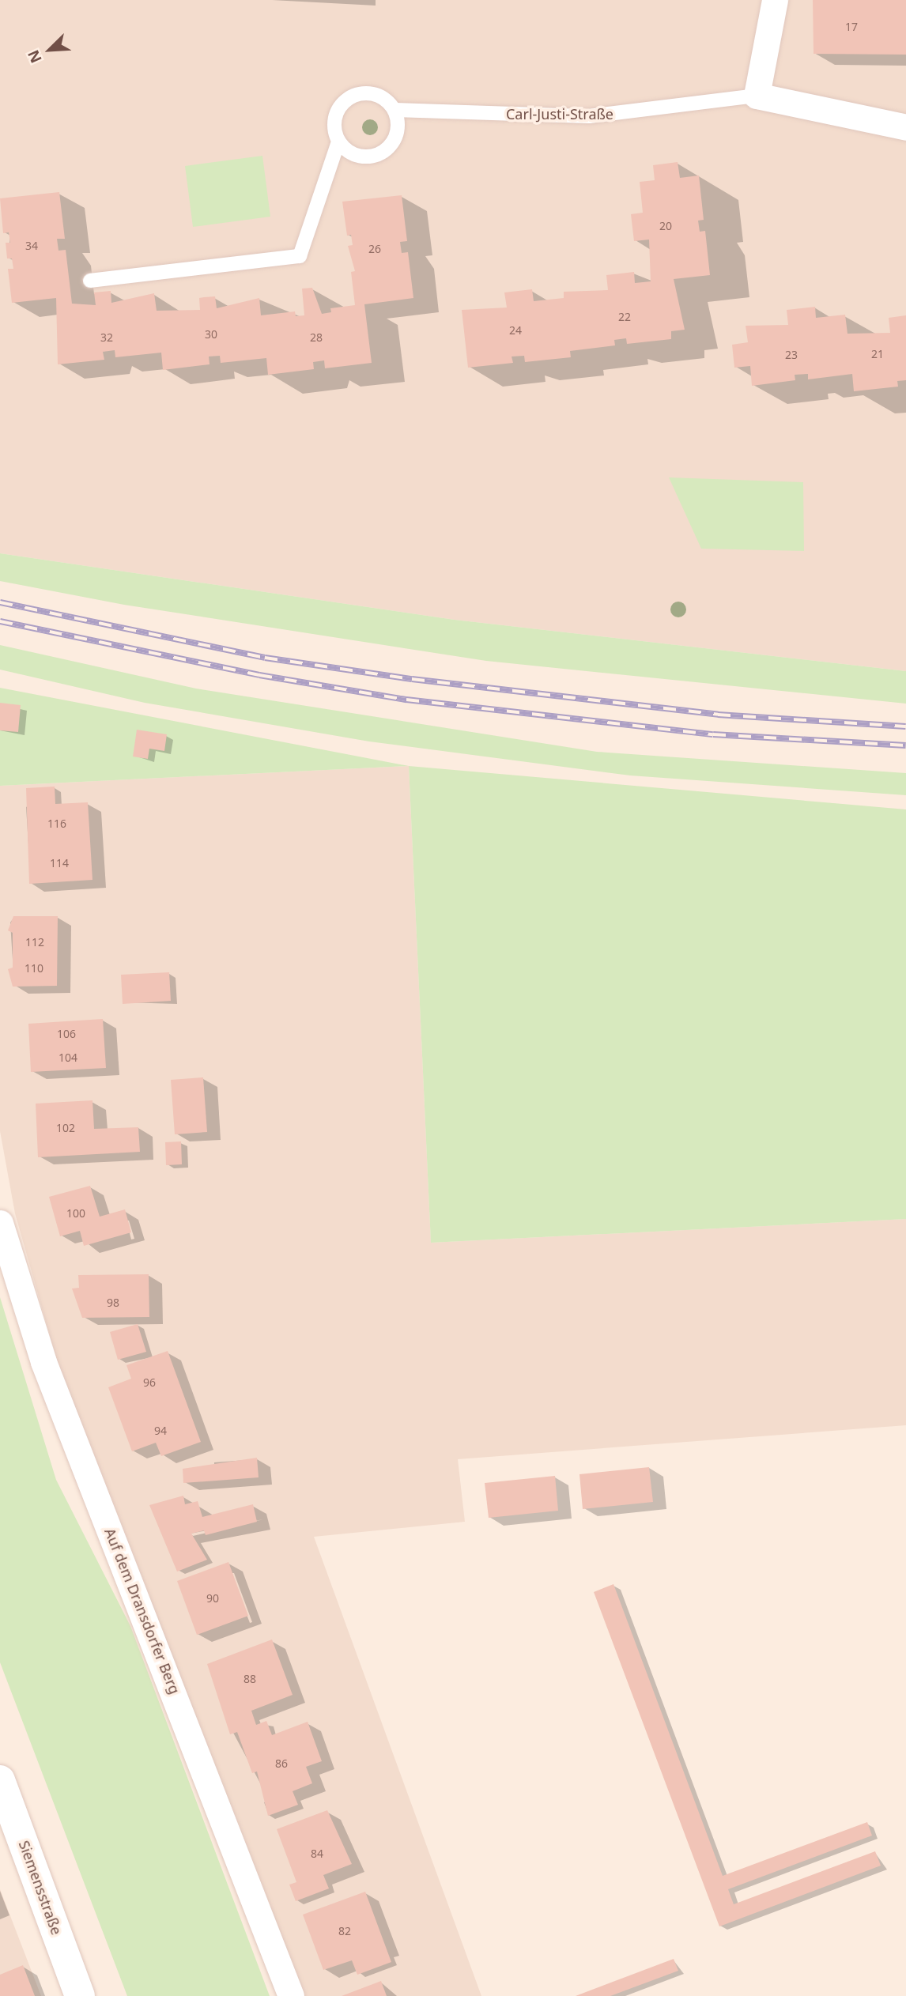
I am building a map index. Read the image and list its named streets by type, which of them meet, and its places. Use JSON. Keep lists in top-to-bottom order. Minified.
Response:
{"streets":{"street":["Carl-Justi-Straße","Auf dem Dransdorfer Berg","Siemensstraße"]},"house_numbers":["17","20","34","26","22","24","30","32","28","21","23","116","114","112","110","106","104","102","100","98","96","94","90","88","86","84","82"],"north":"bottom left"}
